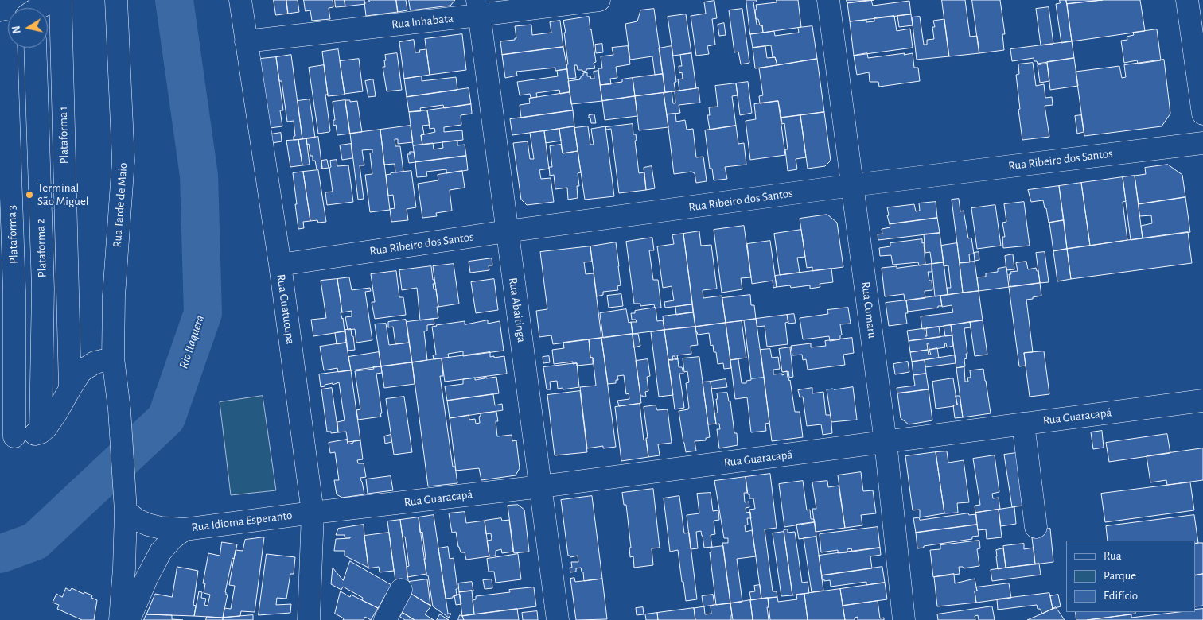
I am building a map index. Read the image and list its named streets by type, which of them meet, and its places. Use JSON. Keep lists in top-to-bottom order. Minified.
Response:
{"streets":{"street":["Rua Inhabata","Plataforma 1","Rua Ribeiro dos Santos","Rua Tarde de Maio","Plataforma 3","Plataforma 2","Rua Guatucupa","Rua Abaitinga","Rua Cumaru","Rua Guaracapá","Rua Idioma Esperanto"]},"crossings":[["Rua Inhabata","Rua Guatucupa"],["Rua Inhabata","Rua Abaitinga"],["Rua Ribeiro dos Santos","Rua Guatucupa"],["Rua Ribeiro dos Santos","Rua Abaitinga"],["Rua Ribeiro dos Santos","Rua Cumaru"],["Rua Guatucupa","Rua Guaracapá"],["Rua Guatucupa","Rua Idioma Esperanto"],["Rua Abaitinga","Rua Guaracapá"],["Rua Cumaru","Rua Guaracapá"],["Rua Guaracapá","Rua Idioma Esperanto"]],"water":["Rio Itaquera"],"places":["Terminal São Miguel"],"legend":["Rua","Parque","Edifício"],"north":"left"}
